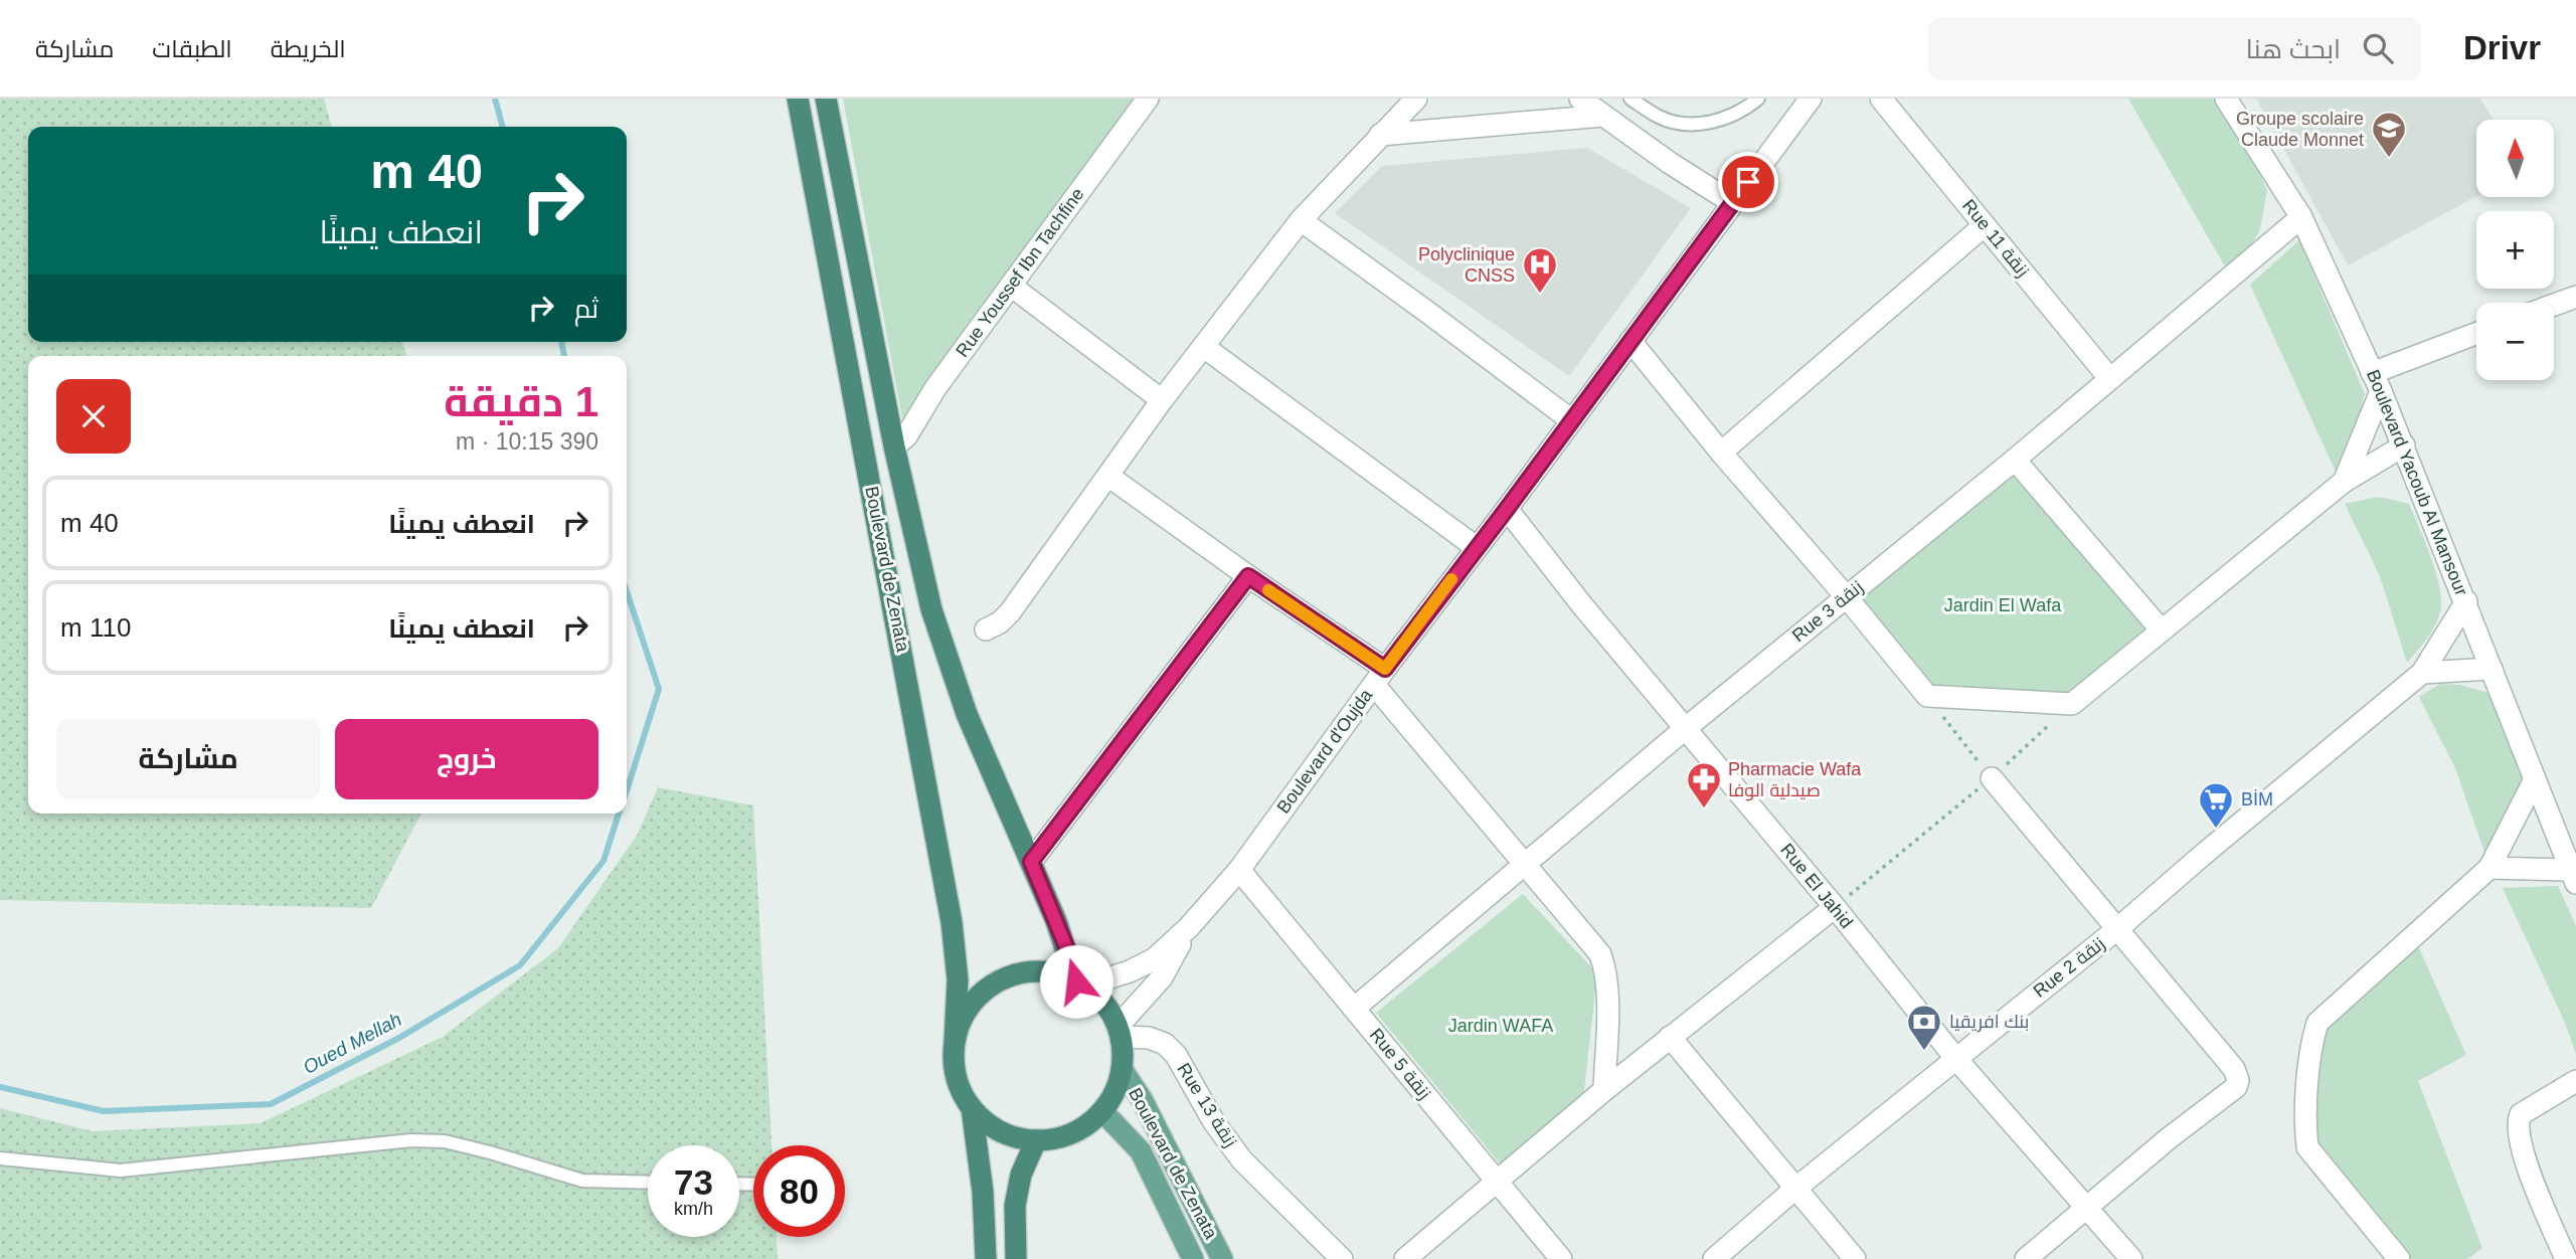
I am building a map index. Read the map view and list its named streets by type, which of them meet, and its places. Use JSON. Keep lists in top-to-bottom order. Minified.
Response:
{"streets":{"highway":["Boulevard de Zenata"],"street":["Rue 11 زنقة","Rue Youssef Ibn Tachfine","Boulevard Yacoub Al Mansour","Rue 3 زنقة","Boulevard d'Oujda","Rue El Jahid","Rue 2 زنقة","Rue 5 زنقة","Rue 13 زنقة"]},"crossings":[["Rue 11 زنقة","Rue 3 زنقة"],["Rue Youssef Ibn Tachfine","Boulevard de Zenata"],["Boulevard Yacoub Al Mansour","Rue 3 زنقة"],["Boulevard Yacoub Al Mansour","Rue 2 زنقة"],["Boulevard de Zenata","Boulevard d'Oujda"],["Boulevard de Zenata","Rue 13 زنقة"],["Rue 3 زنقة","Rue El Jahid"],["Rue 3 زنقة","Rue 5 زنقة"],["Boulevard d'Oujda","Rue El Jahid"],["Boulevard d'Oujda","Rue 5 زنقة"],["Boulevard d'Oujda","Rue 13 زنقة"],["Rue El Jahid","Rue 2 زنقة"]],"water":["Oued Mellah"],"parks":["Jardin El Wafa","Jardin WAFA"],"places":{"school or university":["Groupe scolaire Claude Monnet"],"hospital":["Polyclinique CNSS"],"pharmacy":["Pharmacie Wafa صيدلية الوفا"],"supermarket":["BİM"],"bank":["بنك افريقيا"]},"north":"top","page":{"header":"Drivr","search":"ابحث هنا","nav":["الخريطة","الطبقات","مشاركة"],"map_buttons":["+","−"],"turn":["40 m","انعطف يمينًا"],"then":"ثم","heading":["1 دقيقة","390 m · 10:15"],"list":[{"name":"انعطف يمينًا","value":"40 m"},{"name":"انعطف يمينًا","value":"110 m"}],"buttons":["خروج","مشاركة"],"speed":"73 km/h","limit":"80"}}
